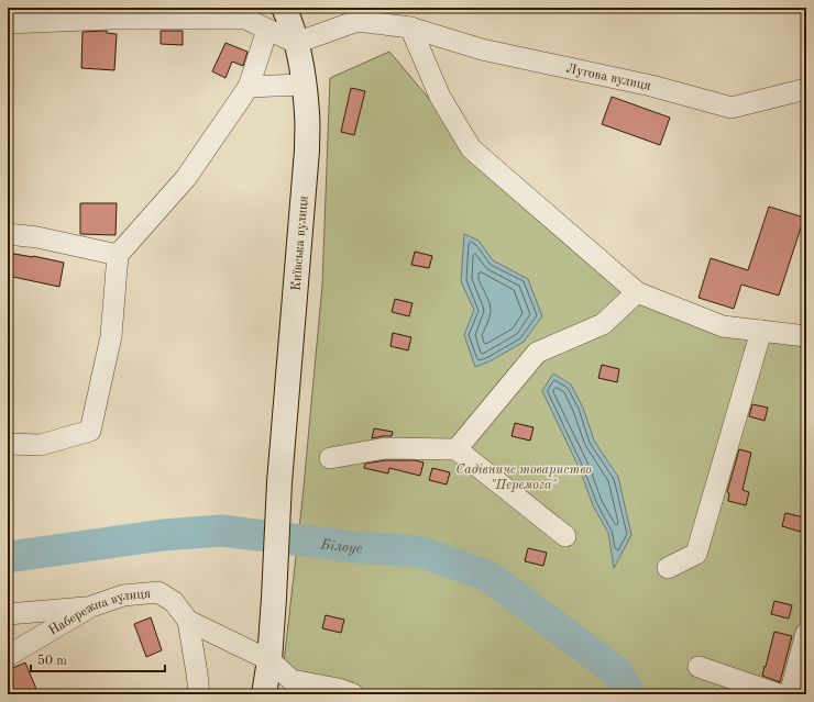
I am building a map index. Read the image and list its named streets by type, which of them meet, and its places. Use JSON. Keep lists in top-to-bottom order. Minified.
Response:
{"streets":{"main road":["Київська вулиця"],"street":["Лугова вулиця","Набережна вулиця"]},"crossings":[["Лугова вулиця","Київська вулиця"],["Київська вулиця","Набережна вулиця"]],"water":["Білоус"],"parks":["Садівниче товариство \"Перемога\""],"scale_bar":"50 m"}
